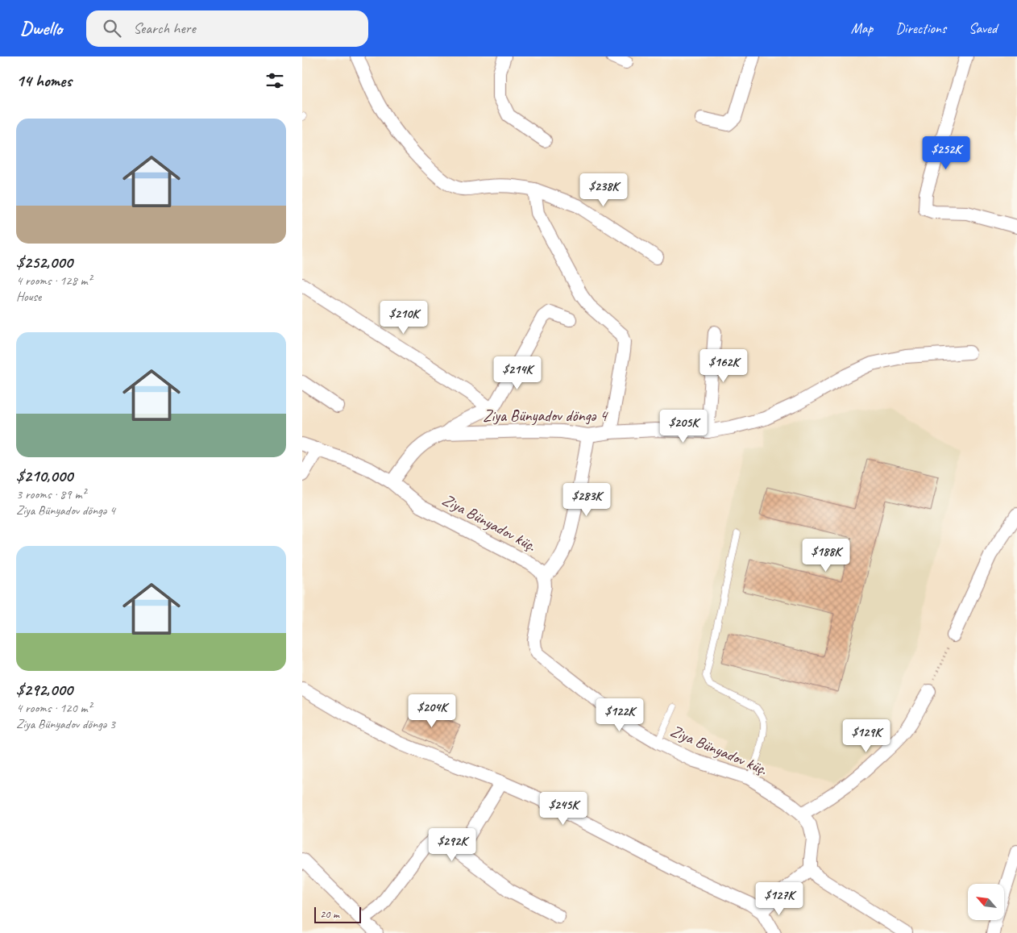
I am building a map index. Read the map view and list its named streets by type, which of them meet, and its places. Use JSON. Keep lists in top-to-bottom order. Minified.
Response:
{"streets":{"street":["Ziya Bünyadov döngə 4","Ziya Bünyadov küç."]},"crossings":[["Ziya Bünyadov döngə 4","Ziya Bünyadov küç."]],"scale_bar":"20 m","north":"top left","page":{"header":"Dwello","search":"Search here","nav":["Map","Directions","Saved"],"heading":"14 homes","list":[{"name":"$252,000","note":"4 rooms · 128 m² · House"},{"name":"$210,000","note":"3 rooms · 89 m² · Ziya Bünyadov döngə 4"},{"name":"$292,000","note":"4 rooms · 120 m² · Ziya Bünyadov döngə 3"}],"price":["$252K","$238K","$210K","$162K","$214K","$205K","$283K","$188K","$204K","$122K","$129K","$245K","$292K","$127K"],"scale":"20 m"}}
